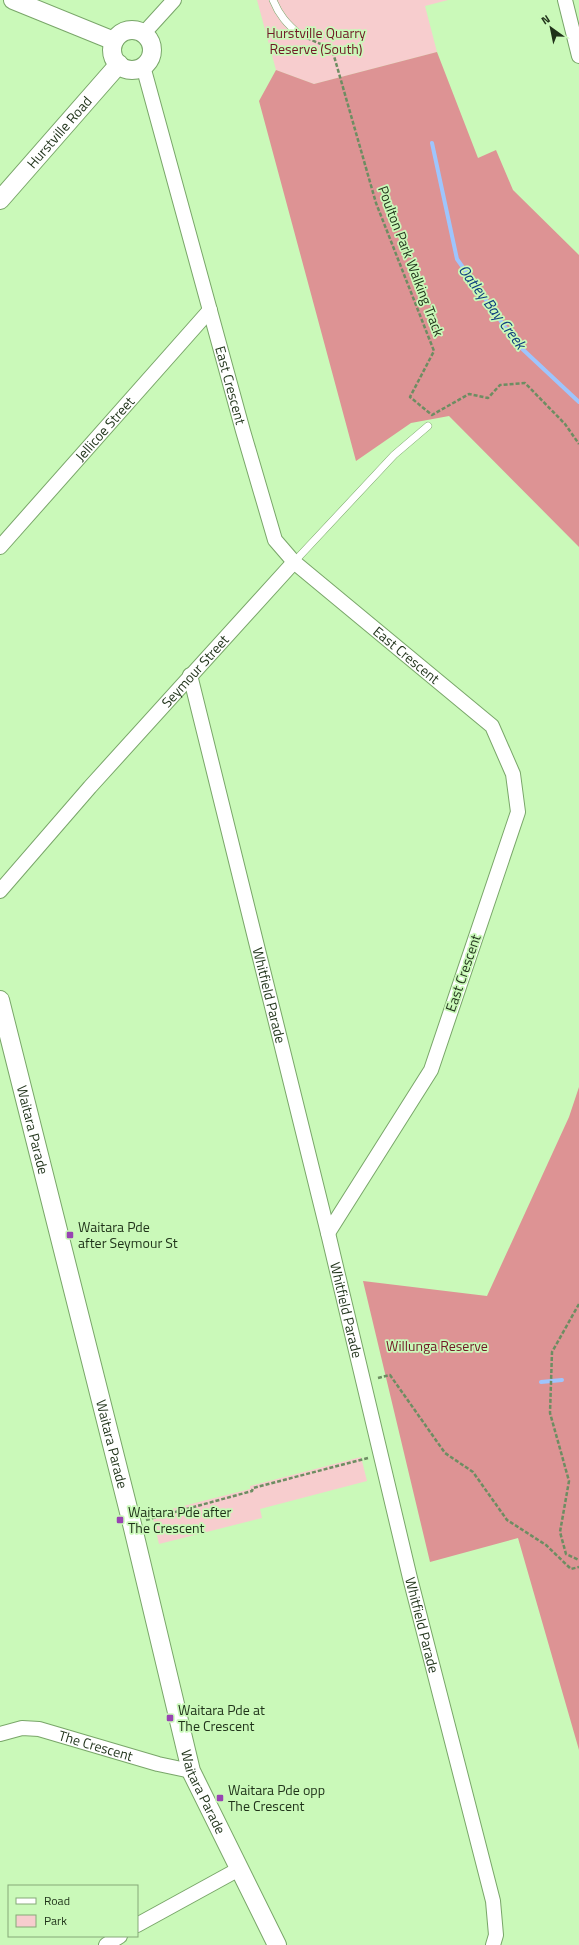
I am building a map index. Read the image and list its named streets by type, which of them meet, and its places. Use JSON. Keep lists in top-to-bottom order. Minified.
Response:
{"streets":{"street":["Hurstville Road","East Crescent","Jellicoe Street","Seymour Street","Whitfield Parade","Waitara Parade","The Crescent"],"path":["Poulton Park Walking Track"]},"crossings":[["Hurstville Road","East Crescent"],["East Crescent","Jellicoe Street"],["East Crescent","Seymour Street"],["East Crescent","Whitfield Parade"],["Seymour Street","Whitfield Parade"],["Waitara Parade","The Crescent"]],"water":["Oatley Bay Creek"],"parks":["Hurstville Quarry Reserve (South)","Willunga Reserve"],"places":{"transit":["Waitara Pde after Seymour St","Waitara Pde after The Crescent","Waitara Pde at The Crescent","Waitara Pde opp The Crescent"]},"legend":["Road","Park"],"north":"top left"}
